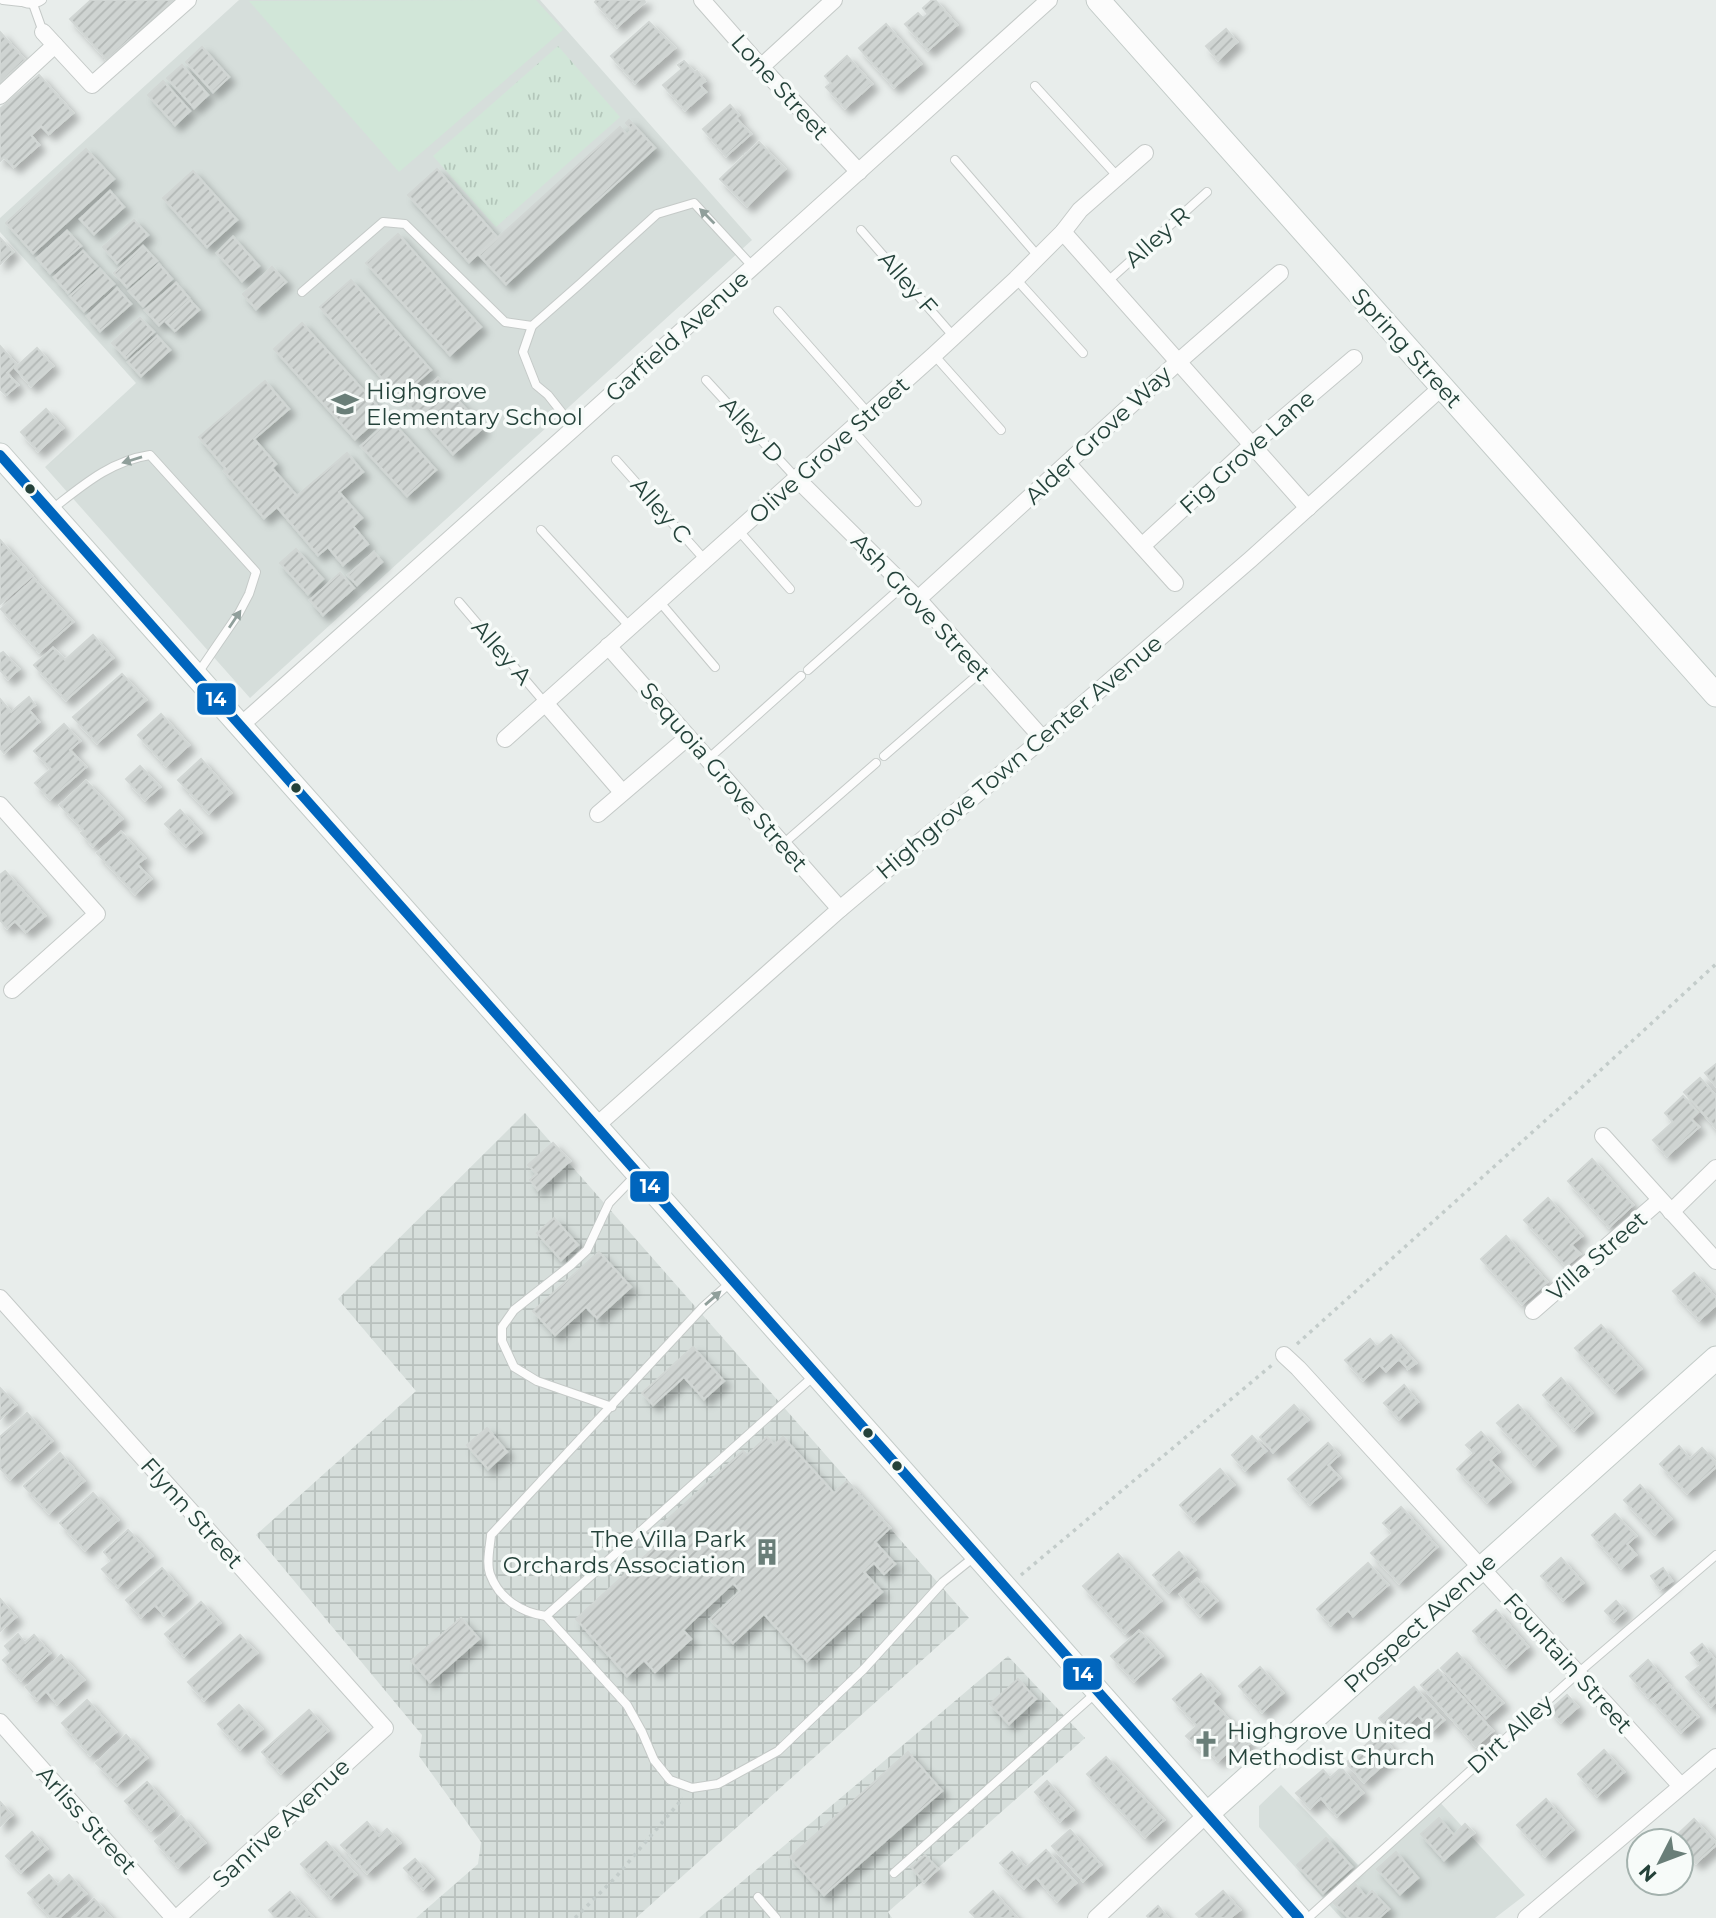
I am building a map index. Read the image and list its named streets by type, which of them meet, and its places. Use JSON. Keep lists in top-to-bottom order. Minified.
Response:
{"streets":{"main road":["Spring Street","Prospect Avenue"],"street":["Lone Street","Garfield Avenue","Alder Grove Way","Olive Grove Street","Fig Grove Lane","Ash Grove Street","Highgrove Town Center Avenue","Sequoia Grove Street","Villa Street","Flynn Street","Fountain Street","Arliss Street","Sanrive Avenue"],"lane":["Alley R","Alley F","Alley D","Alley C","Alley A","Dirt Alley"]},"crossings":[["Lone Street","Garfield Avenue"],["Alley F","Olive Grove Street"],["Spring Street","Highgrove Town Center Avenue"],["Alley D","Olive Grove Street"],["Alley D","Ash Grove Street"],["Alder Grove Way","Ash Grove Street"],["Olive Grove Street","Alley C"],["Olive Grove Street","Ash Grove Street"],["Olive Grove Street","Alley A"],["Olive Grove Street","Sequoia Grove Street"],["Ash Grove Street","Highgrove Town Center Avenue"],["Highgrove Town Center Avenue","Sequoia Grove Street"],["Flynn Street","Sanrive Avenue"],["Prospect Avenue","Fountain Street"],["Fountain Street","Dirt Alley"],["Arliss Street","Sanrive Avenue"]],"places":{"school or university":["Highgrove Elementary School"],"building":["The Villa Park Orchards Association"],"church":["Highgrove United Methodist Church"]},"lines":["transit line 14"],"north":"bottom left"}
